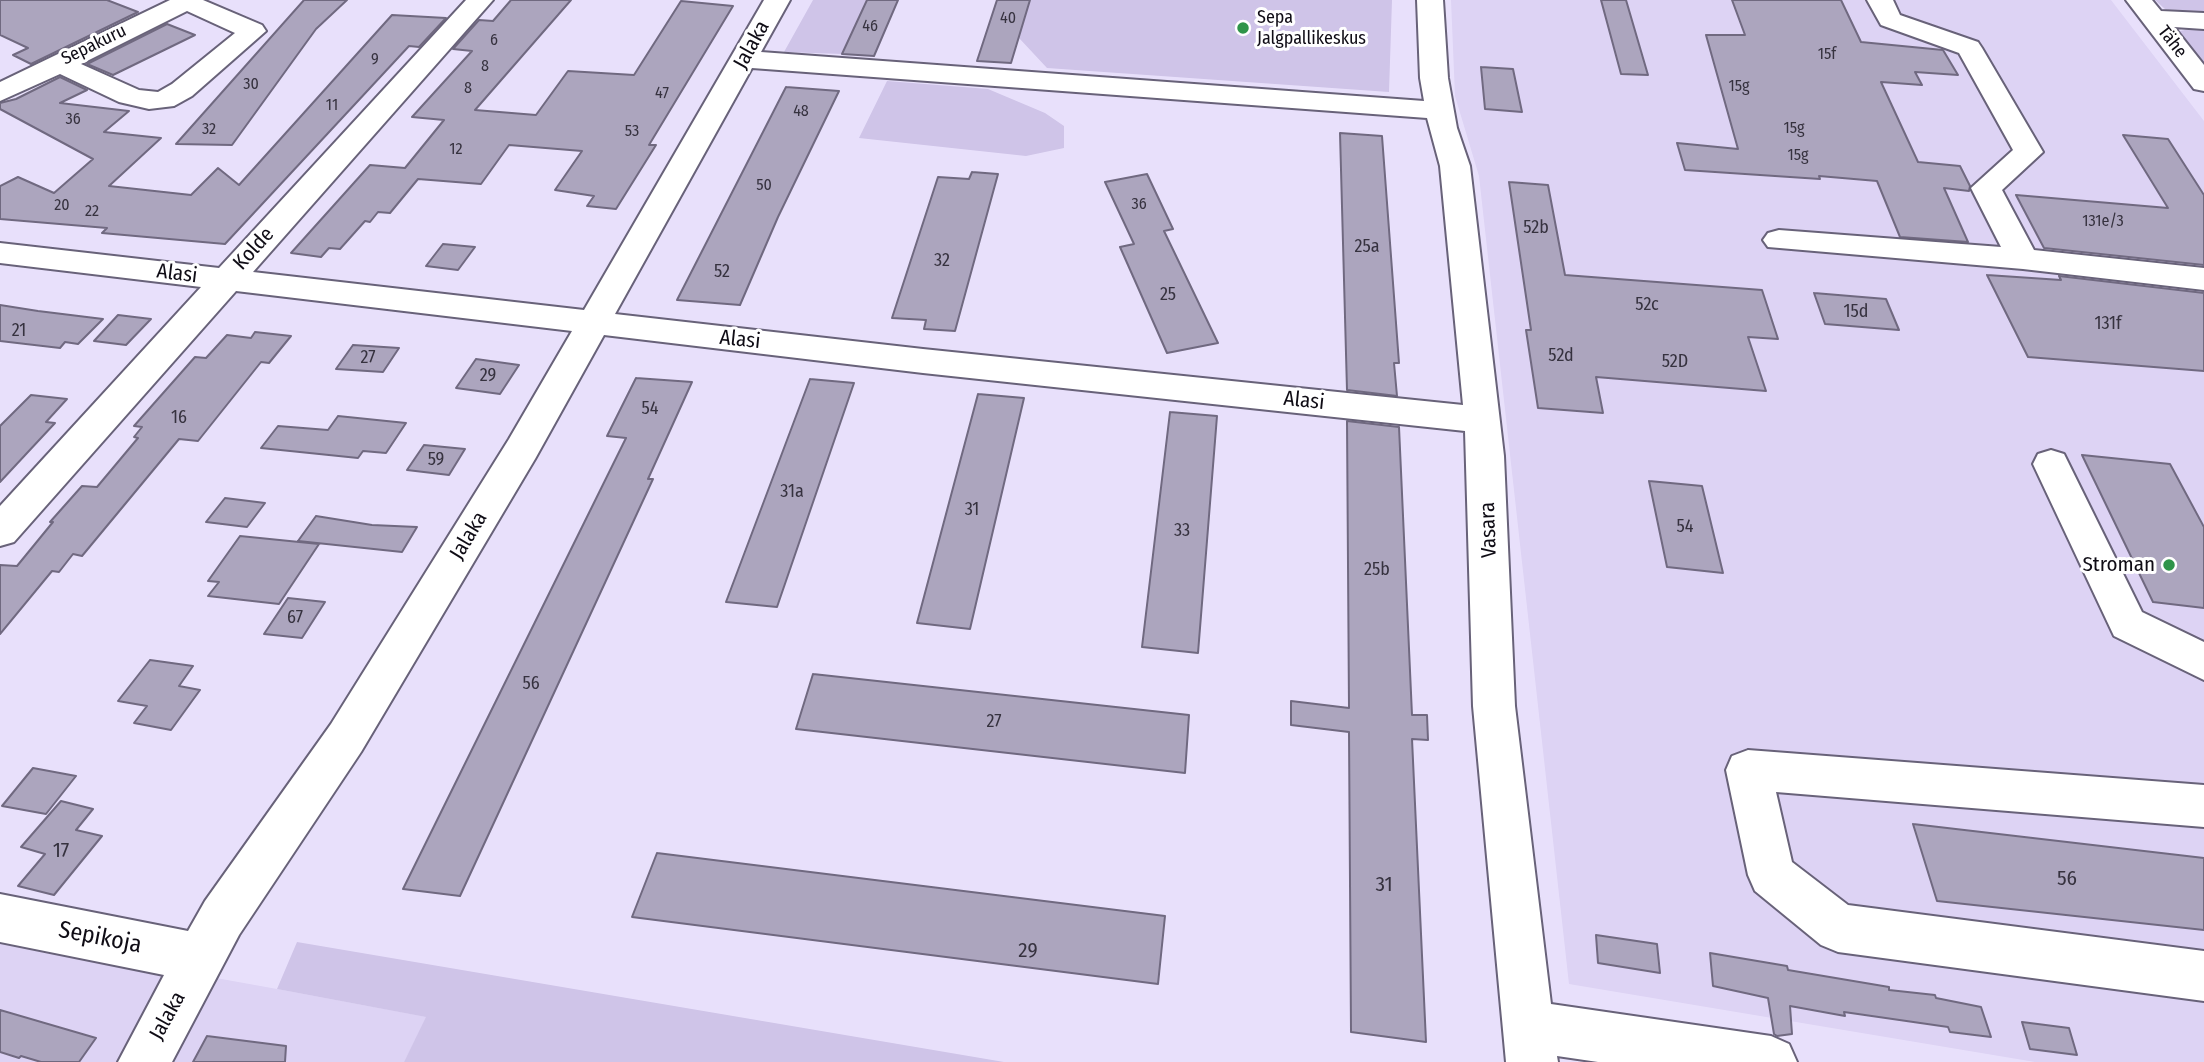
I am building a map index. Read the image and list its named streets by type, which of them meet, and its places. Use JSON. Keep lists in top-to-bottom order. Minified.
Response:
{"streets":{"street":["Tähe","Sepakuru","Jalaka","Kolde","Alasi","Vasara","Sepikoja"]},"crossings":[["Jalaka","Alasi"],["Jalaka","Sepikoja"],["Kolde","Alasi"],["Alasi","Vasara"]],"places":["Sepa Jalgpallikeskus","Stroman"],"house_numbers":["40","46","6","15f","9","8","30","15g","8","47","11","48","36","15g","32","53","12","15g","50","36","20","22","131e/3","52b","25a","32","52","25","52c","15d","131f","21","52d","27","52D","29","54","16","59","31a","31","54","33","25b","67","56","27","17","56","31","29"]}
